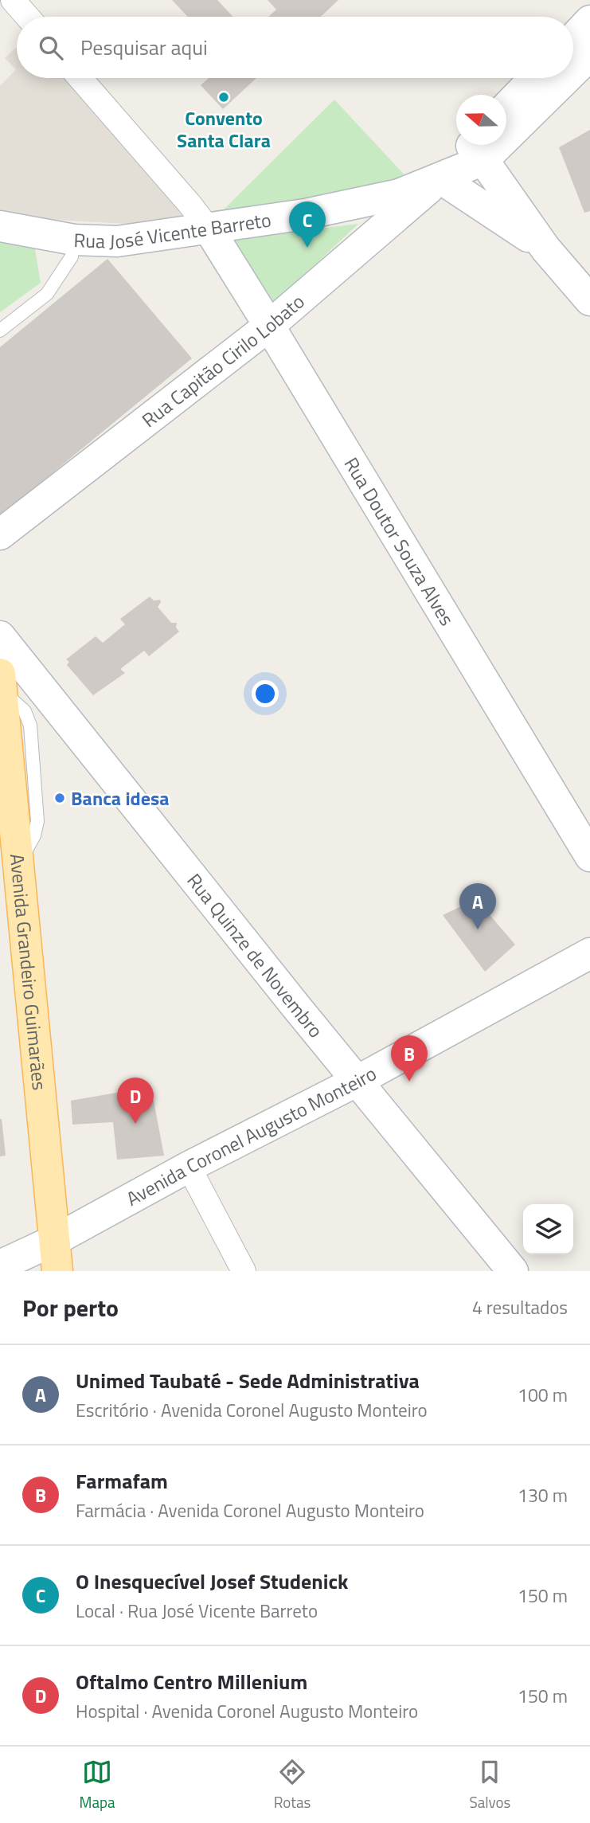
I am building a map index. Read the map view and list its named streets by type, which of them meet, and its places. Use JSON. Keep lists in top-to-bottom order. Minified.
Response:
{"streets":{"main road":["Rua José Vicente Barreto","Rua Capitão Cirilo Lobato","Rua Doutor Souza Alves","Rua Quinze de Novembro","Avenida Grandeiro Guimarães","Avenida Coronel Augusto Monteiro"]},"crossings":[["Rua José Vicente Barreto","Rua Capitão Cirilo Lobato"],["Rua José Vicente Barreto","Rua Doutor Souza Alves"],["Rua Capitão Cirilo Lobato","Rua Doutor Souza Alves"],["Rua Quinze de Novembro","Avenida Coronel Augusto Monteiro"],["Avenida Grandeiro Guimarães","Avenida Coronel Augusto Monteiro"]],"places":["Convento Santa Clara","Banca idesa"],"north":"left","page":{"search":"Pesquisar aqui","pins":["C","A","B","D"],"heading":["Por perto","4 resultados"],"list":[{"mark":"A","name":"Unimed Taubaté - Sede Administrativa","note":"Escritório · Avenida Coronel Augusto Monteiro","value":"100 m"},{"mark":"B","name":"Farmafam","note":"Farmácia · Avenida Coronel Augusto Monteiro","value":"130 m"},{"mark":"C","name":"O Inesquecível Josef Studenick","note":"Local · Rua José Vicente Barreto","value":"150 m"},{"mark":"D","name":"Oftalmo Centro Millenium","note":"Hospital · Avenida Coronel Augusto Monteiro","value":"150 m"}],"nav":["Mapa","Rotas","Salvos"]}}
